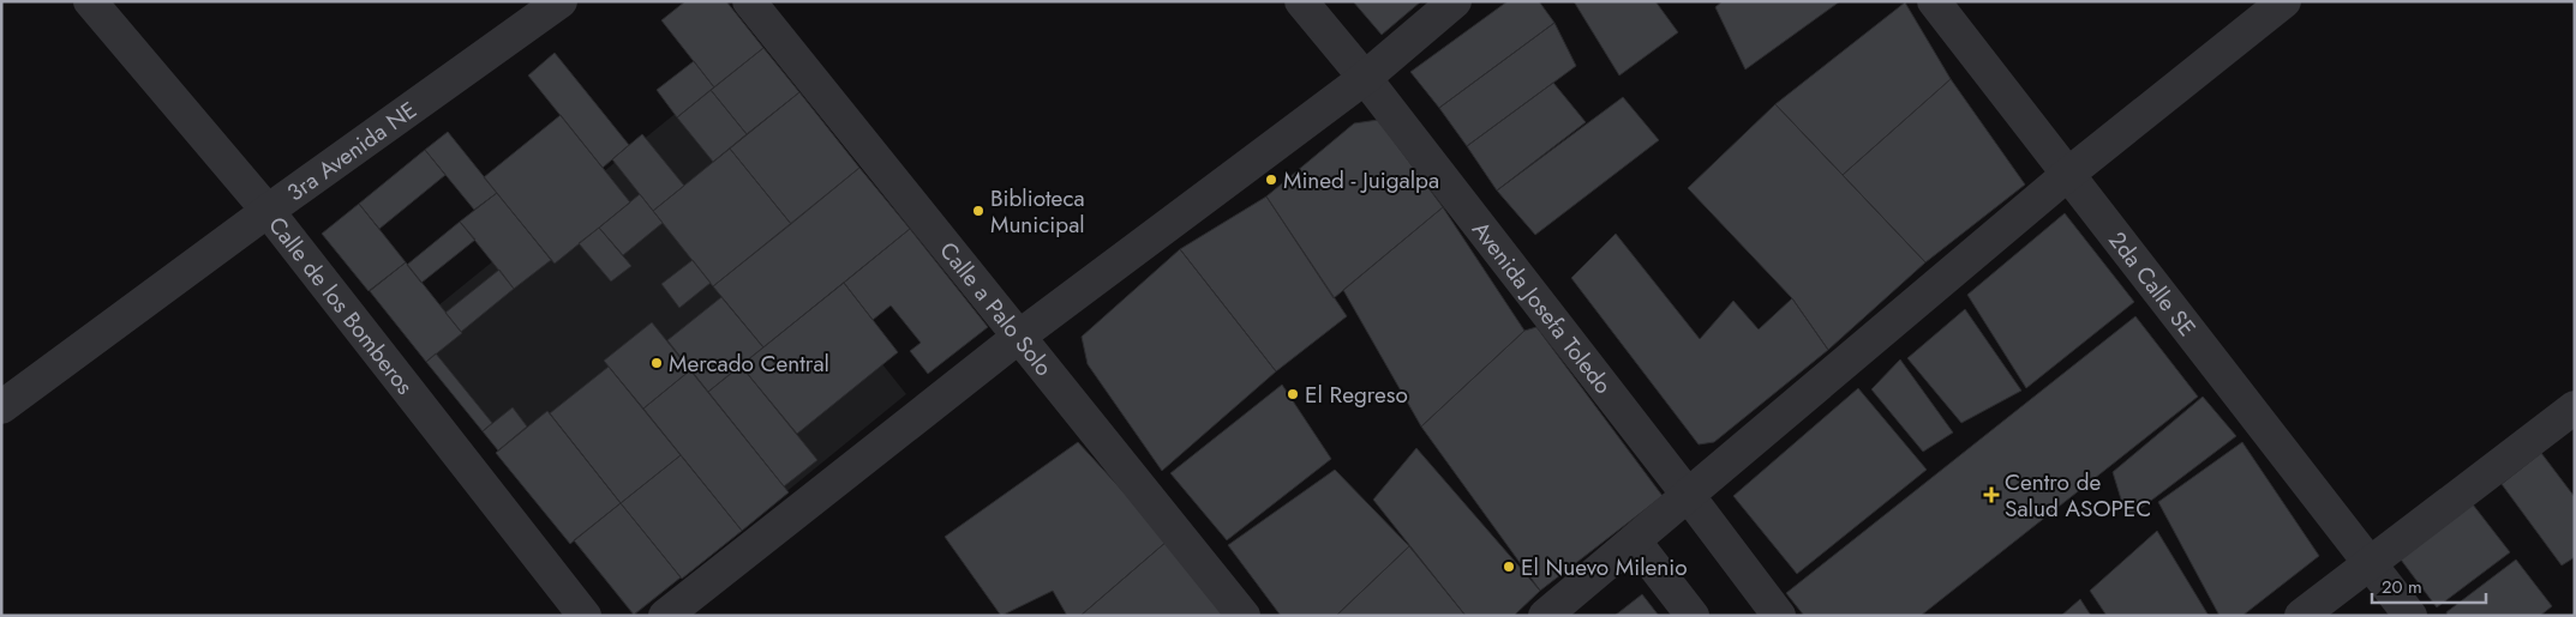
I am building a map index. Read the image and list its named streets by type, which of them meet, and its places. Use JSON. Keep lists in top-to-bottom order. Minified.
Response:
{"streets":{"street":["3ra Avenida NE","2da Calle SE","Calle de los Bomberos","Avenida Josefa Toledo","Calle a Palo Solo"]},"crossings":[["3ra Avenida NE","Calle de los Bomberos"]],"places":{"other":["Mined - Juigalpa","Biblioteca Municipal","Mercado Central","El Regreso","El Nuevo Milenio"],"health":["Centro de Salud ASOPEC"]},"scale_bar":"20 m"}
